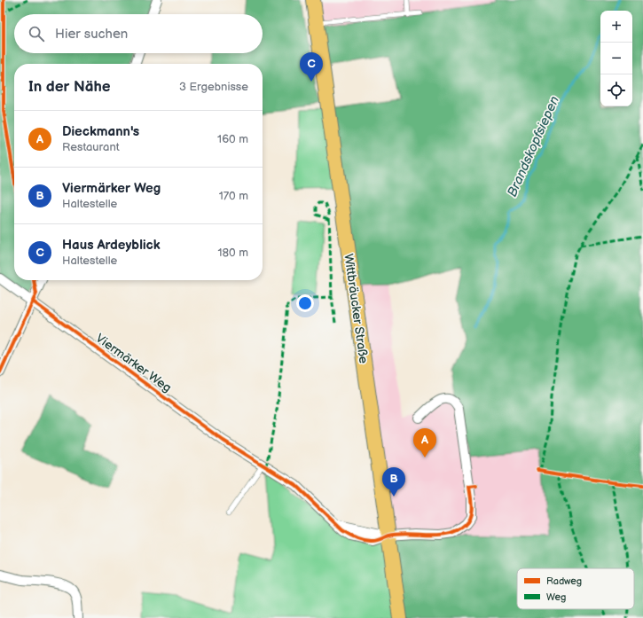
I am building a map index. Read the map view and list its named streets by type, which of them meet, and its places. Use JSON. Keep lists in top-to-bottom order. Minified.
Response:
{"streets":{"main road":["Wittbräucker Straße"],"street":["Viermärker Weg"]},"crossings":[["Wittbräucker Straße","Viermärker Weg"]],"water":["Brandskopfsiepen"],"legend":["Radweg","Weg"],"page":{"map_buttons":["+","−"],"search":"Hier suchen","pins":["C","A","B"],"heading":["In der Nähe","3 Ergebnisse"],"list":[{"mark":"A","name":"Dieckmann's","note":"Restaurant","value":"160 m"},{"mark":"B","name":"Viermärker Weg","note":"Haltestelle","value":"170 m"},{"mark":"C","name":"Haus Ardeyblick","note":"Haltestelle","value":"180 m"}]}}
